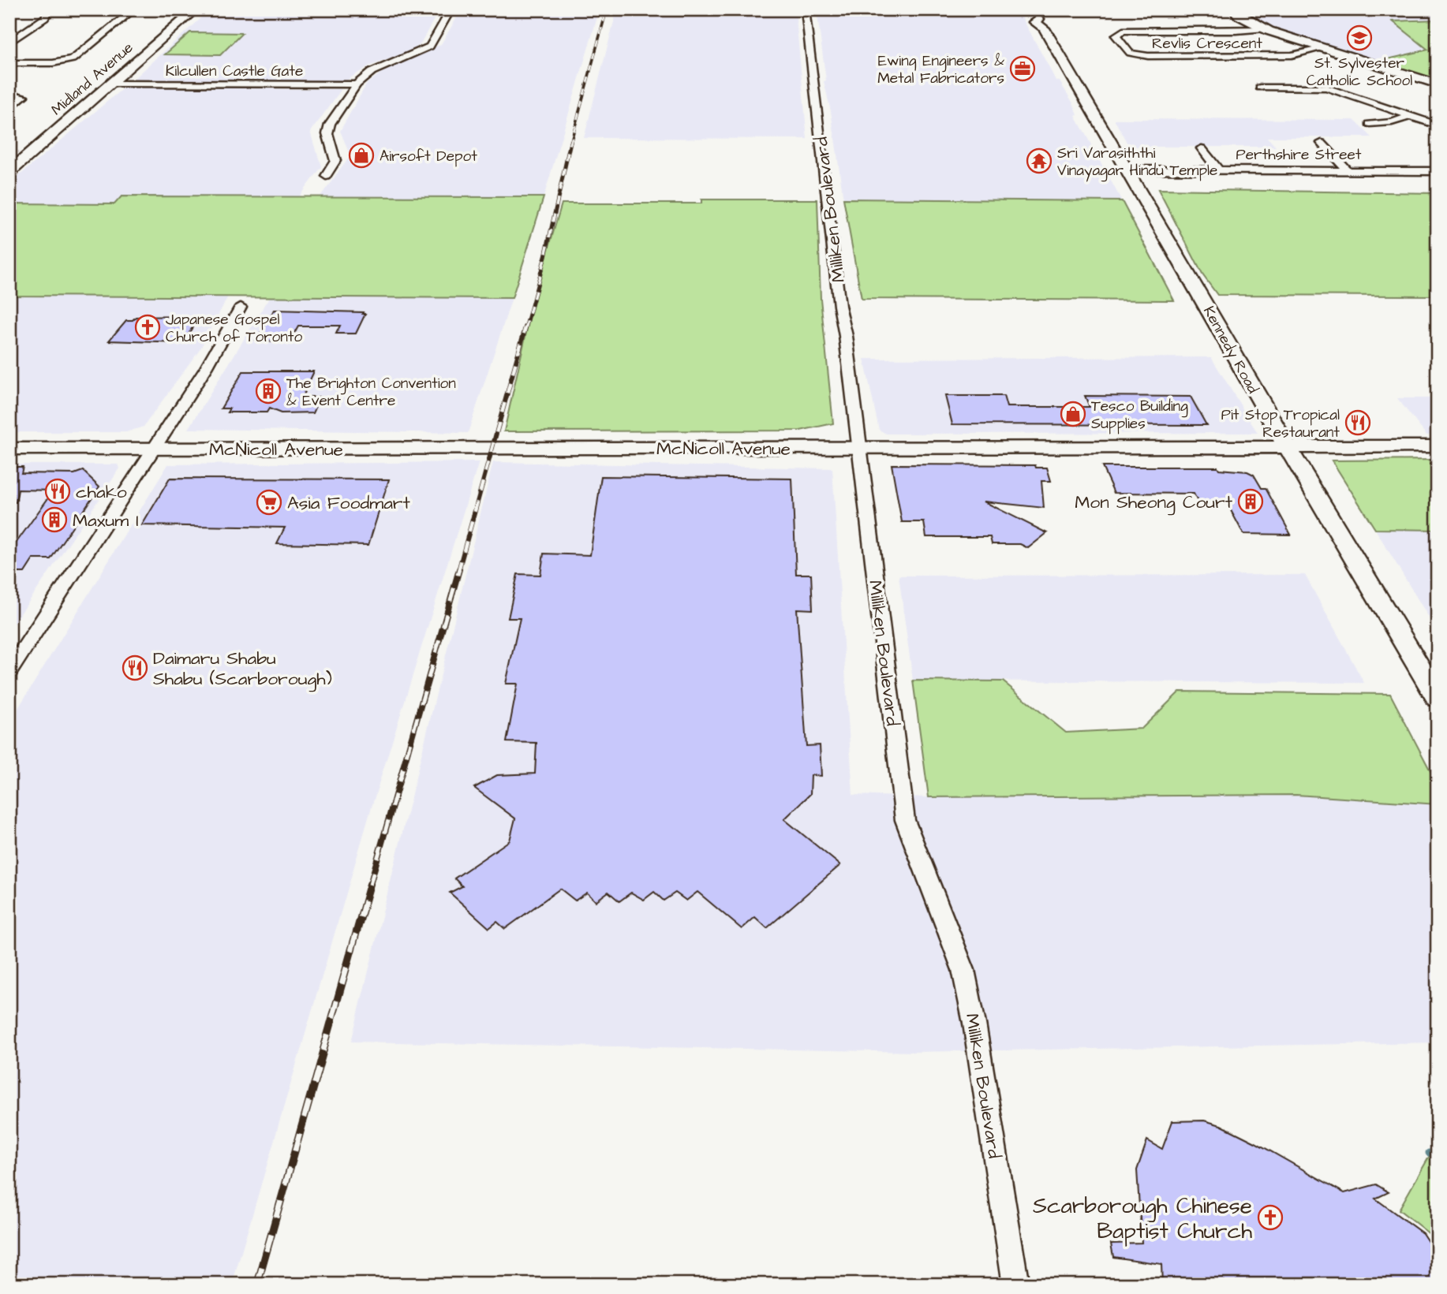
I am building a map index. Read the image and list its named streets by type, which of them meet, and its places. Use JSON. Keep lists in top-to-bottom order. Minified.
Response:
{"streets":{"main road":["Midland Avenue","Kennedy Road","McNicoll Avenue"],"street":["Revlis Crescent","Kilcullen Castle Gate","Perthshire Street","Milliken Boulevard"]},"crossings":[["Kilcullen Castle Gate","Midland Avenue"],["Perthshire Street","Kennedy Road"],["Milliken Boulevard","McNicoll Avenue"],["Kennedy Road","McNicoll Avenue"]],"places":{"school or university":["St. Sylvester Catholic School"],"office":["Ewing Engineers & Metal Fabricators"],"shop":["Airsoft Depot","Tesco Building Supplies"],"temple":["Sri Varasiththi Vinayagar Hindu Temple"],"church":["Japanese Gospel Church of Toronto","Scarborough Chinese Baptist Church"],"building":["The Brighton Convention & Event Centre","Mon Sheong Court","Maxum I"],"restaurant":["Pit Stop Tropical Restaurant","chako","Daimaru Shabu Shabu (Scarborough)"],"supermarket":["Asia Foodmart"]}}
